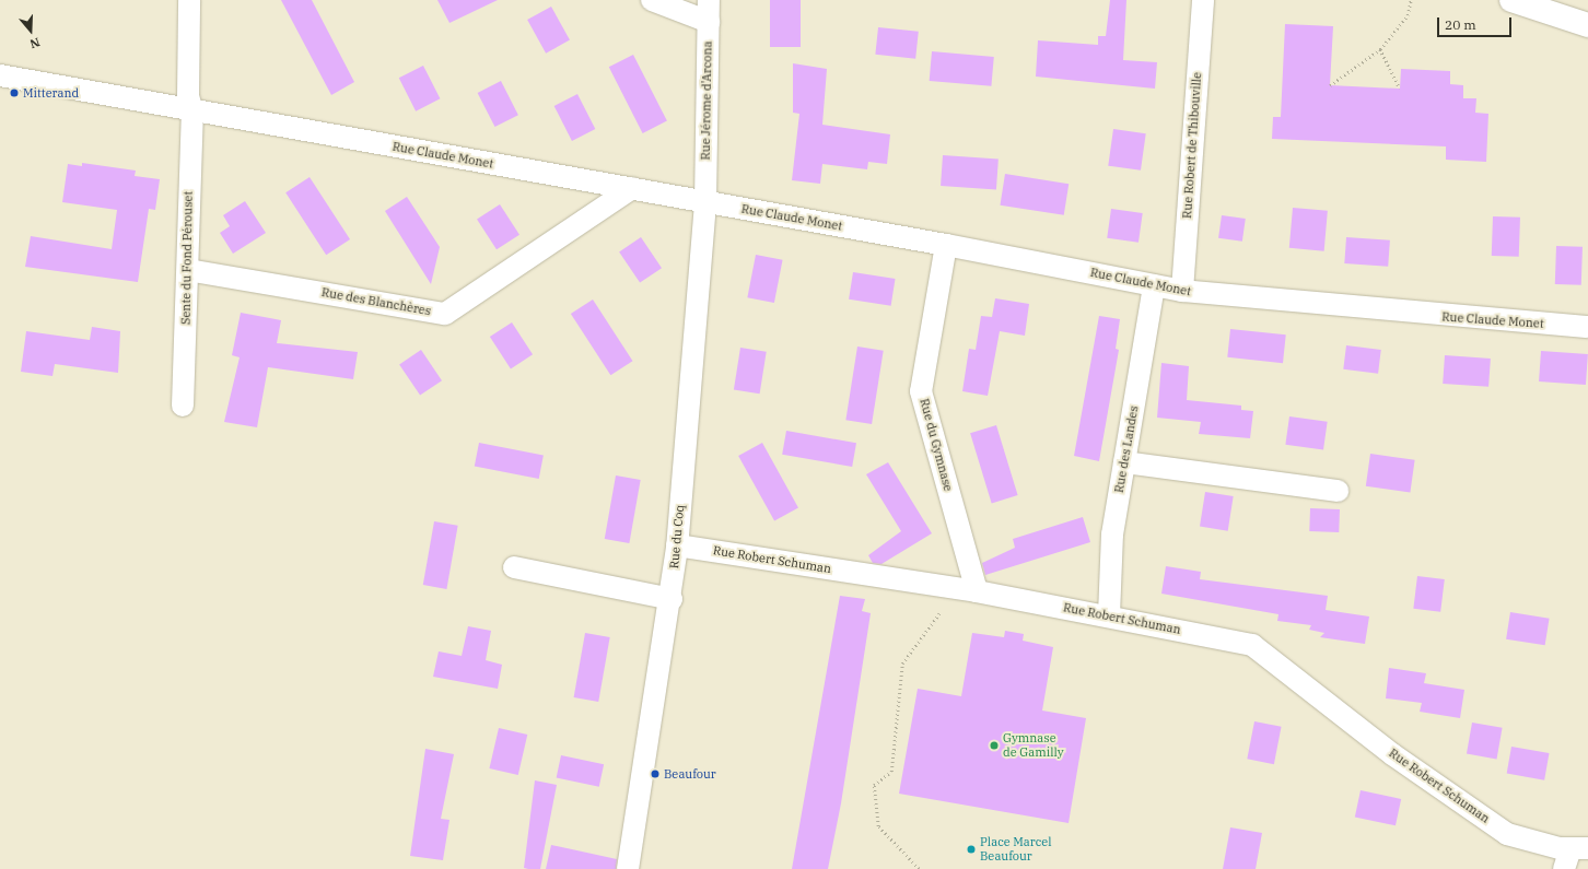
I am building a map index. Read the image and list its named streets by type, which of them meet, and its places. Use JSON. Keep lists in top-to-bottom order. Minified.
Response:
{"streets":{"street":["Rue Jérome d'Arcona","Rue Robert de Thibouville","Rue Claude Monet","Sente du Fond Pérouset","Rue des Blanchères","Rue du Gymnase","Rue des Landes","Rue du Coq","Rue Robert Schuman"]},"crossings":[["Rue Jérome d'Arcona","Rue Claude Monet"],["Rue Jérome d'Arcona","Rue du Coq"],["Rue Robert de Thibouville","Rue Claude Monet"],["Rue Claude Monet","Sente du Fond Pérouset"],["Rue Claude Monet","Rue des Blanchères"],["Rue Claude Monet","Rue du Gymnase"],["Rue Claude Monet","Rue des Landes"],["Rue Claude Monet","Rue du Coq"],["Sente du Fond Pérouset","Rue des Blanchères"],["Rue du Gymnase","Rue Robert Schuman"],["Rue des Landes","Rue Robert Schuman"],["Rue du Coq","Rue Robert Schuman"]],"places":["Mitterand","Gymnase de Gamilly","Beaufour","Place Marcel Beaufour"],"scale_bar":"20 m","north":"bottom"}
